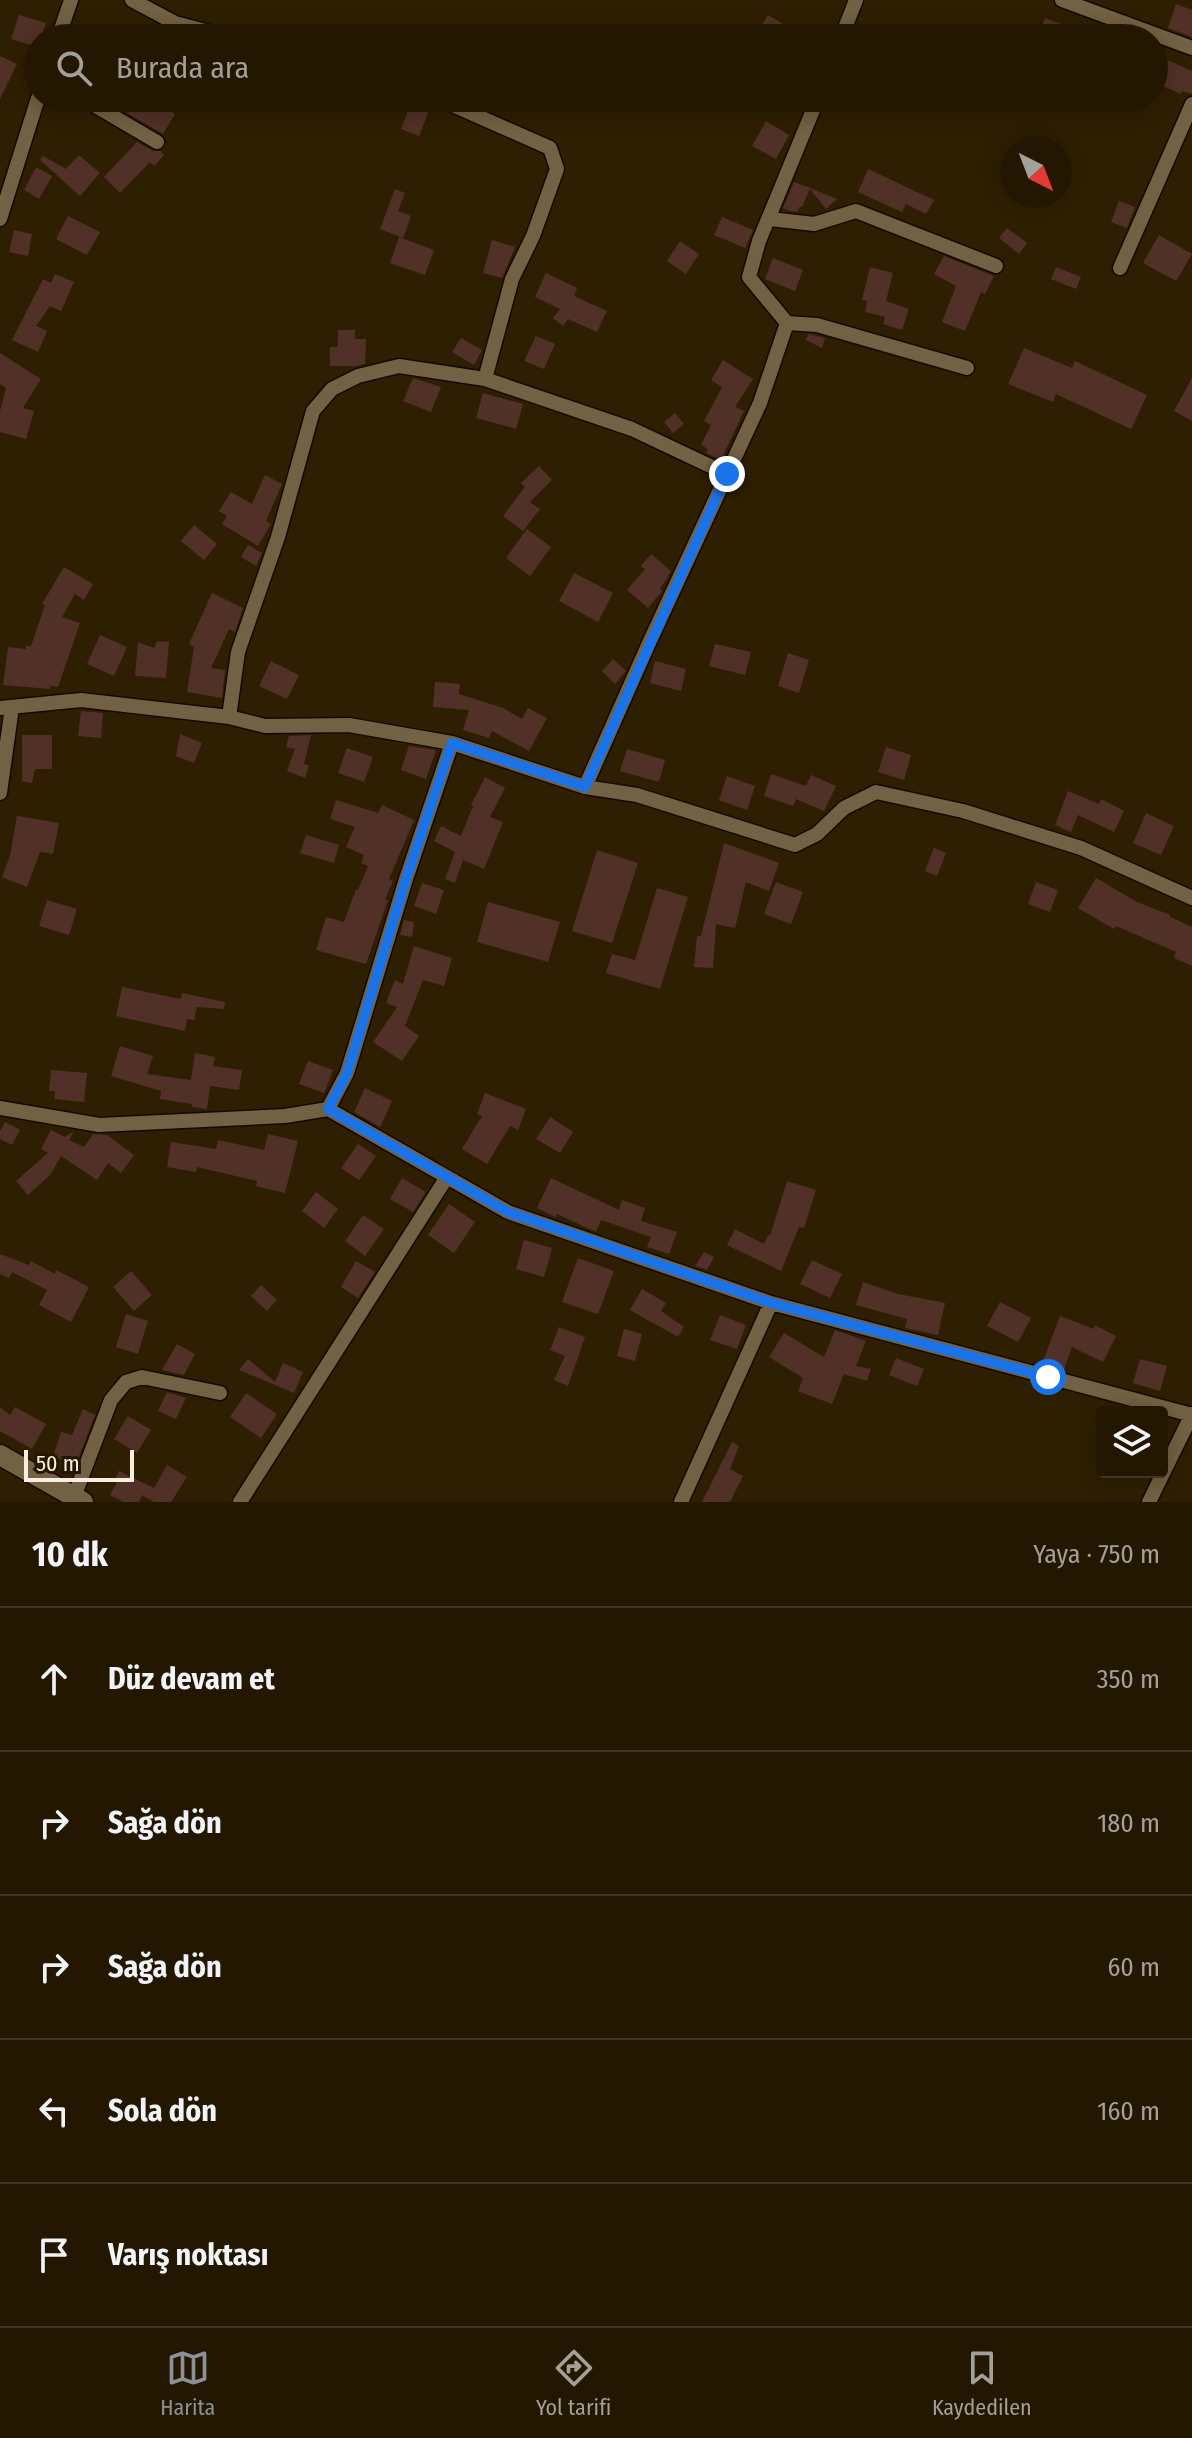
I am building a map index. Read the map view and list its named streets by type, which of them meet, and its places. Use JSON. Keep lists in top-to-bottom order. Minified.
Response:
{"scale_bar":"50 m","north":"bottom right","page":{"search":"Burada ara","scale":"50 m","heading":["10 dk","Yaya · 750 m"],"list":[["Düz devam et","350 m"],["Sağa dön","180 m"],["Sağa dön","60 m"],["Sola dön","160 m"],"Varış noktası"],"nav":["Harita","Yol tarifi","Kaydedilen"]}}
